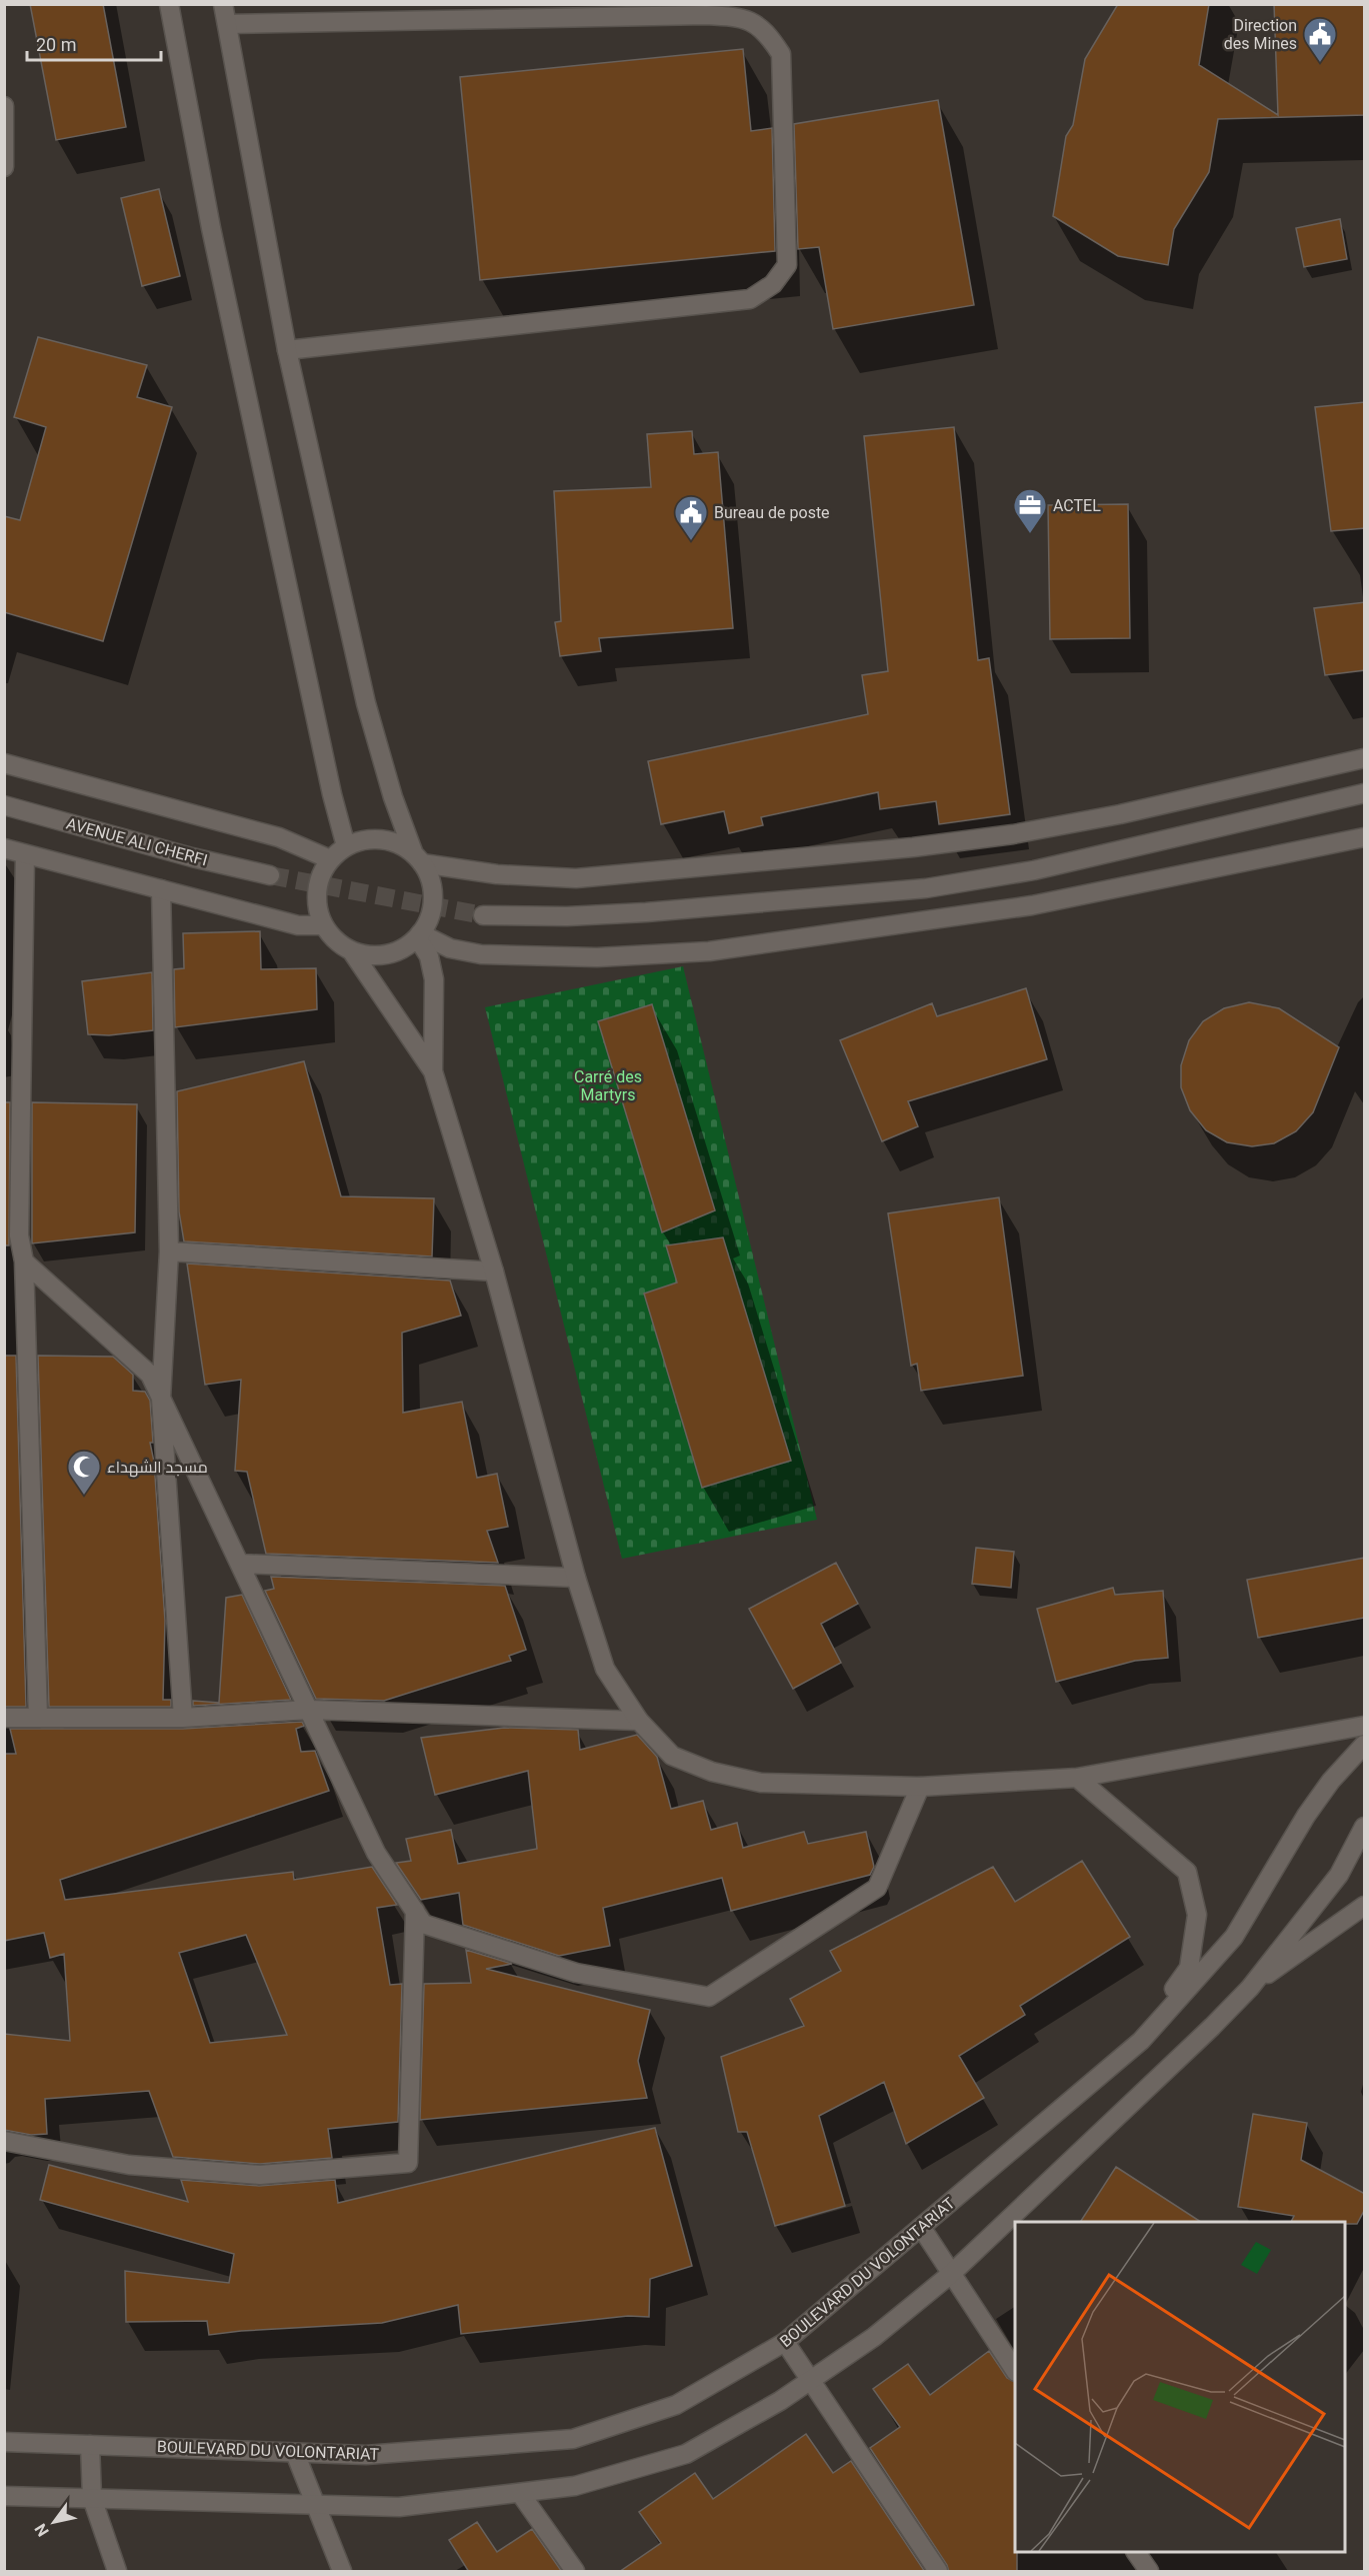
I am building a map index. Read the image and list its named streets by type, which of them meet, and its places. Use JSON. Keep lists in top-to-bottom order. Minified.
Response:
{"streets":{"street":["AVENUE ALI CHERFI","BOULEVARD DU VOLONTARIAT"]},"parks":["Carré des Martyrs"],"places":{"public building":["Direction des Mines","Bureau de poste"],"office":["ACTEL"],"mosque":["مسجد الشهداء"]},"scale_bar":"20 m","north":"bottom left"}
